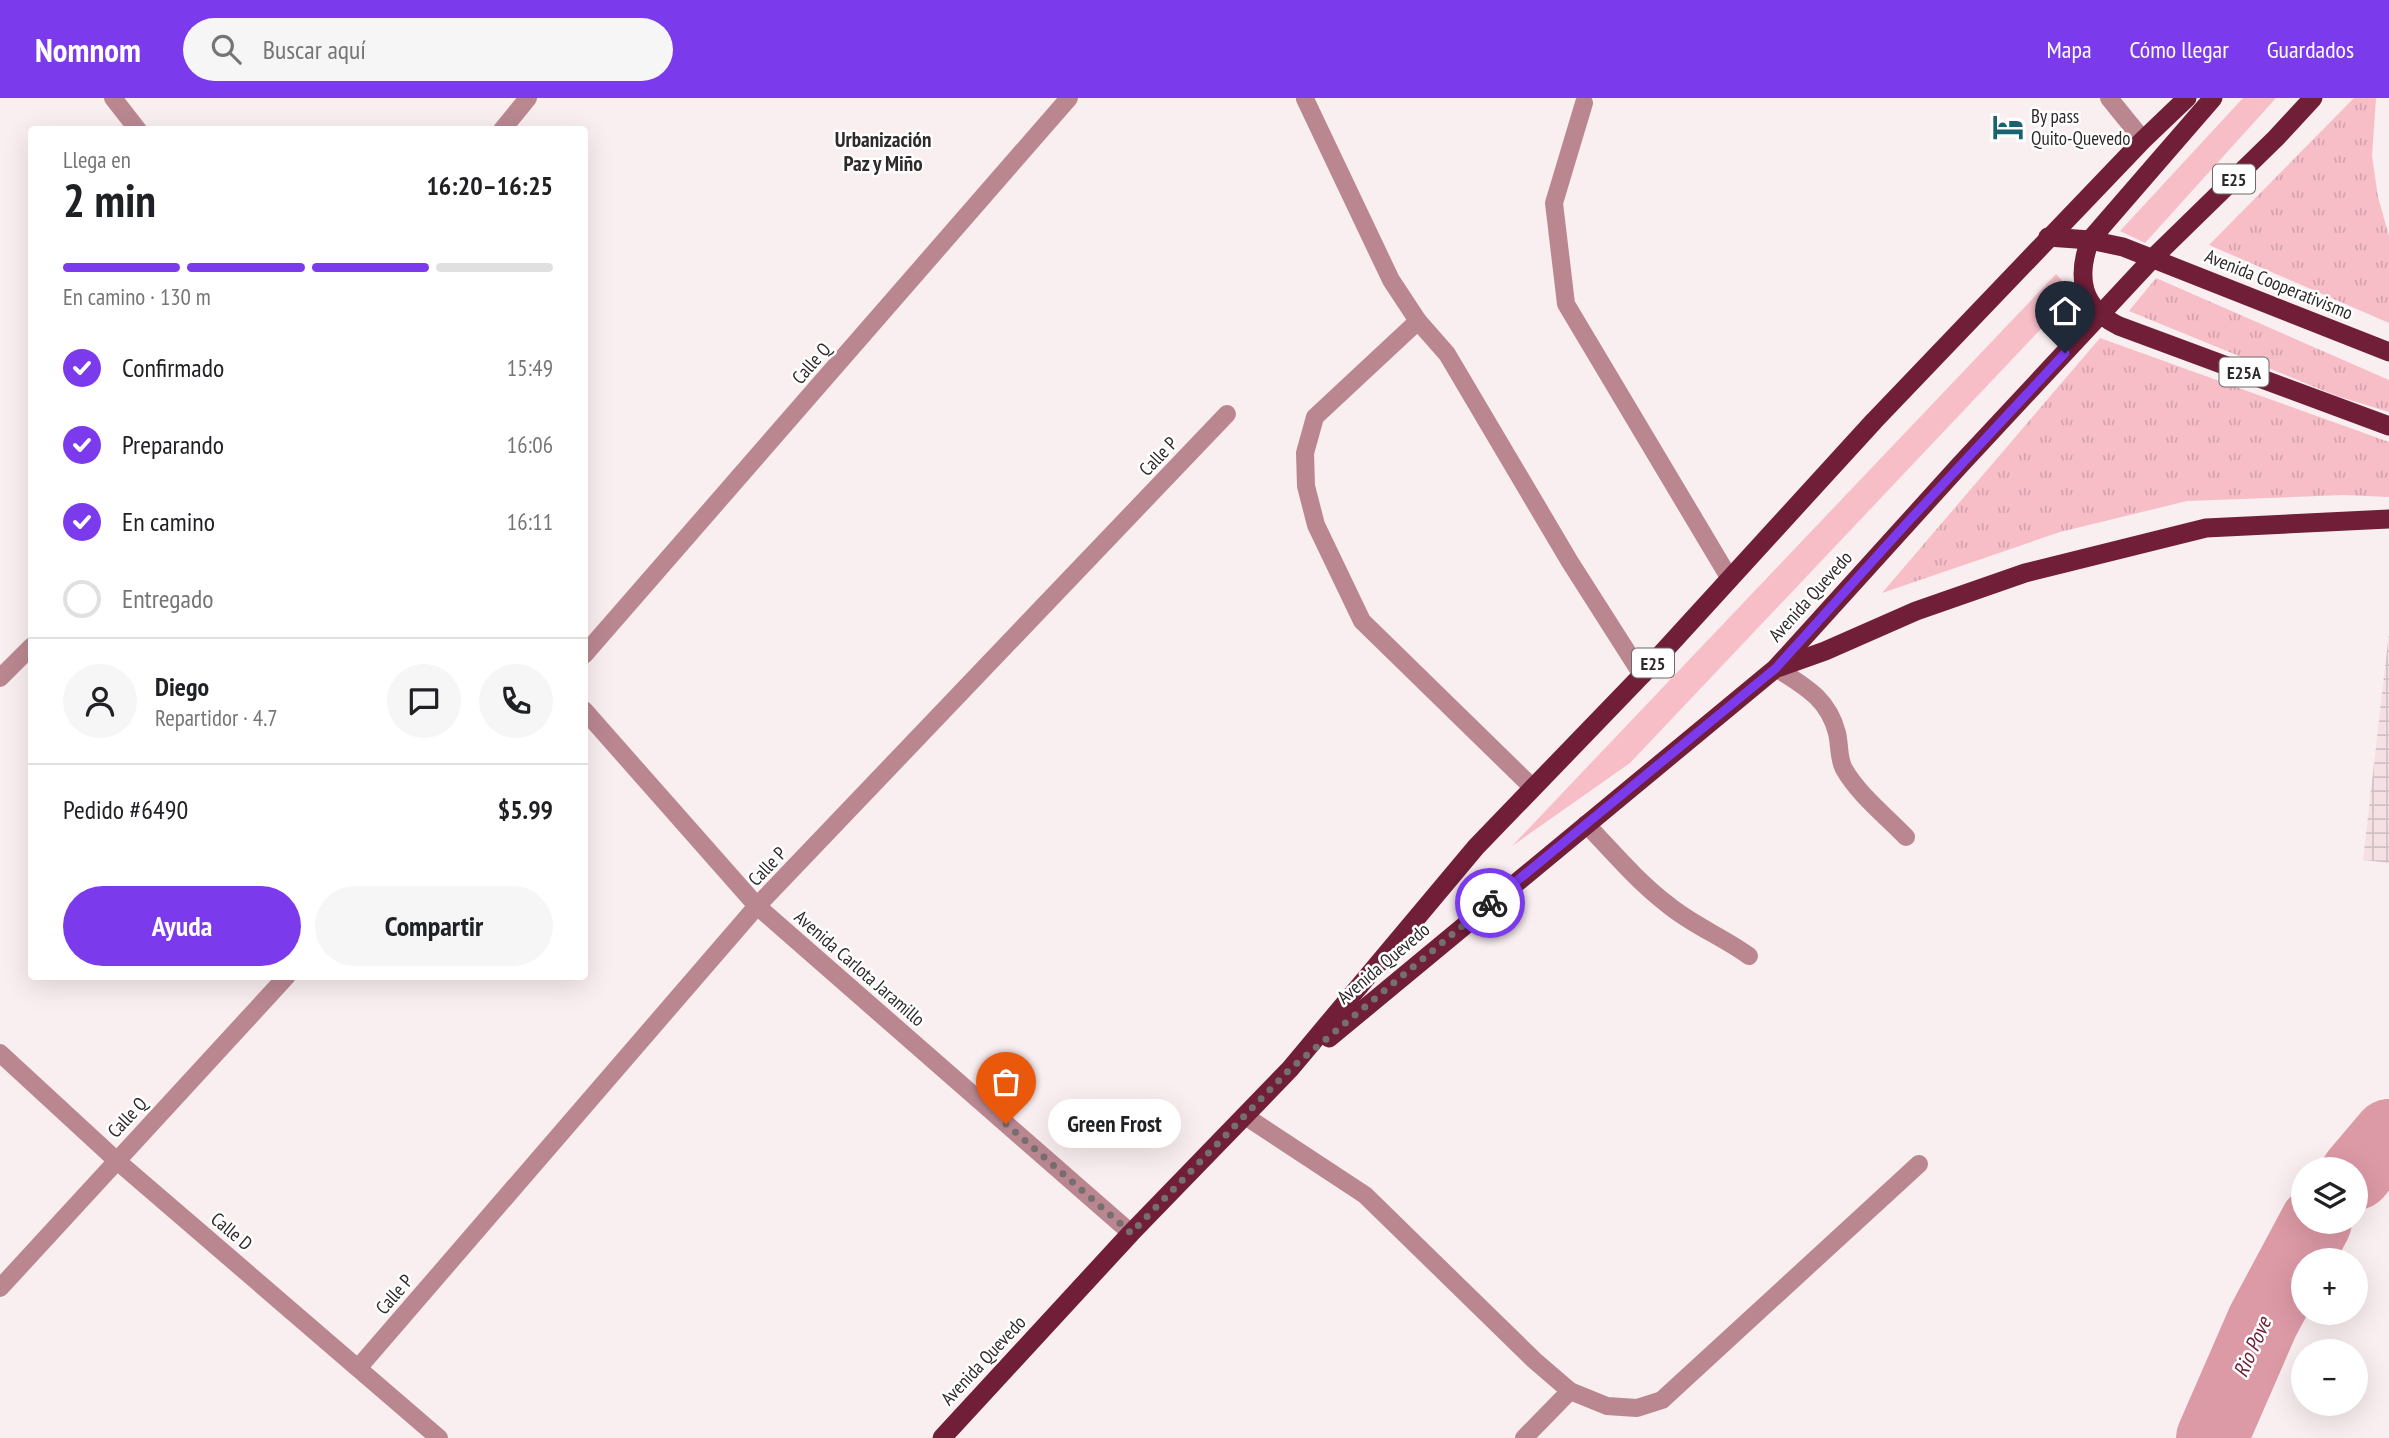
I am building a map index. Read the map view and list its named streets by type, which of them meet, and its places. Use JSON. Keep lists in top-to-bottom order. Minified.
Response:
{"streets":{"highway":["E25","Avenida Cooperativismo","E25A","Avenida Quevedo"],"street":["Calle Q","Calle P","Avenida Carlota Jaramillo","Calle D"]},"crossings":[["Avenida Cooperativismo","Avenida Quevedo"],["Calle Q","Calle D"],["E25A","Avenida Quevedo"],["Calle P","Avenida Carlota Jaramillo"],["Calle P","Calle D"],["Avenida Quevedo","Avenida Carlota Jaramillo"]],"districts":["Urbanización Paz y Miño"],"water":["Rio Pove"],"places":{"hotel":["By pass Quito-Quevedo"],"other":["Green Frost"]},"page":{"header":"Nomnom","search":"Buscar aquí","nav":["Mapa","Cómo llegar","Guardados"],"heading":["2 min","Llega en","16:20–16:25"],"panel":["Diego","Repartidor · 4.7","Pedido #6490","$5.99"],"bar":"En camino · 130 m","list":[["Confirmado","15:49"],["Preparando","16:06"],["En camino","16:11"],"Entregado"],"buttons":["Ayuda","Compartir"],"bubble":"Green Frost","map_buttons":["+","−"]}}
